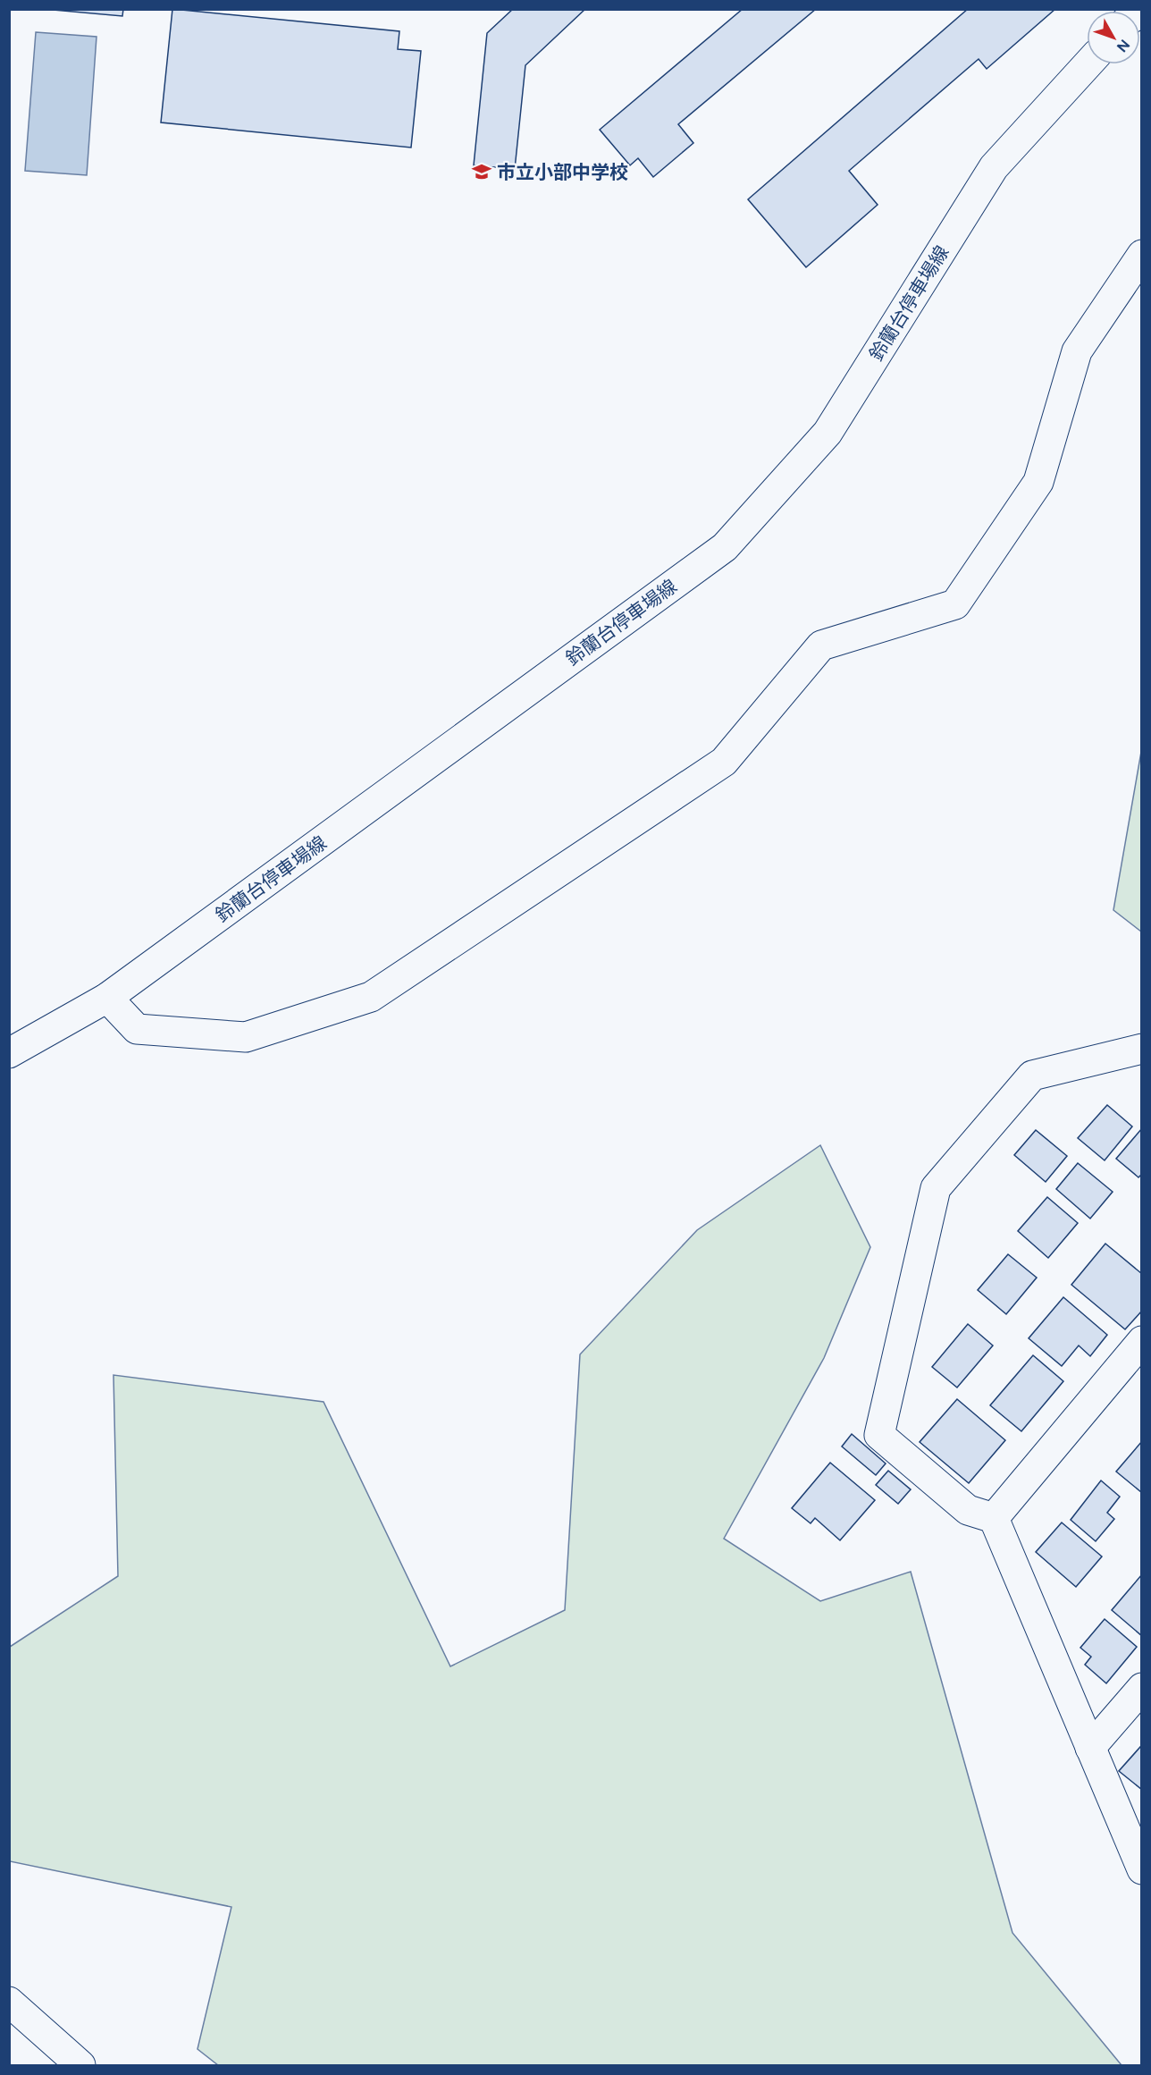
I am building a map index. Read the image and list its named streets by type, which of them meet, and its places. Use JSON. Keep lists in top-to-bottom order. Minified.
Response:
{"streets":{"main road":["鈴蘭台停車場線"]},"places":{"school or university":["市立小部中学校"]},"north":"bottom right"}
